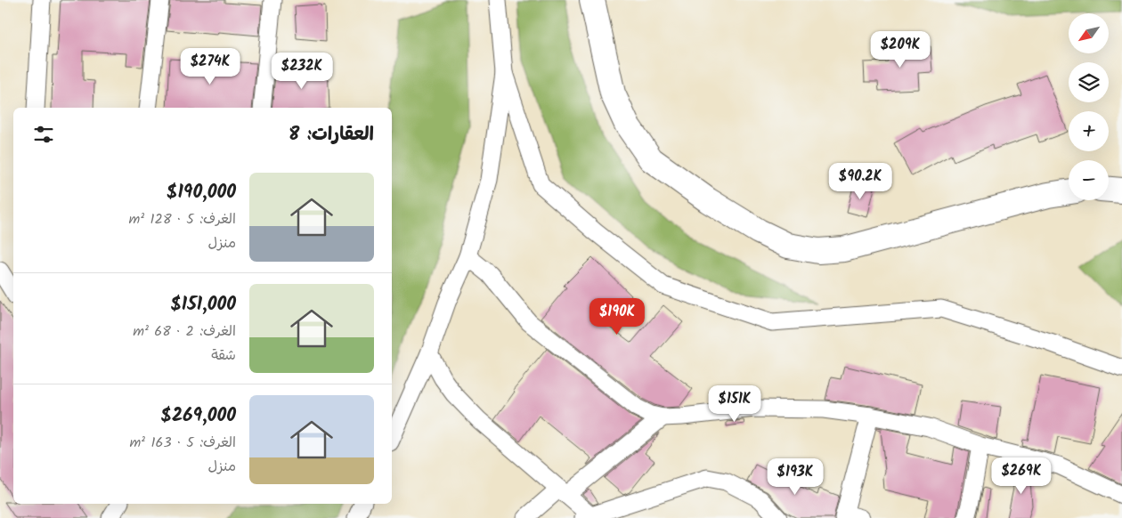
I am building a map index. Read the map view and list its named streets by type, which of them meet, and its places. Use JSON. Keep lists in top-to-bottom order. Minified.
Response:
{"north":"bottom left","page":{"map_buttons":["+","−"],"price":["$209K","$274K","$232K","$90.2K","$190K","$151K","$269K","$193K"],"heading":"العقارات: 8","list":[{"name":"$190,000","note":"الغرف: 5 · 128 m² · منزل"},{"name":"$151,000","note":"الغرف: 2 · 68 m² · شقة"},{"name":"$269,000","note":"الغرف: 5 · 163 m² · منزل"}]}}
